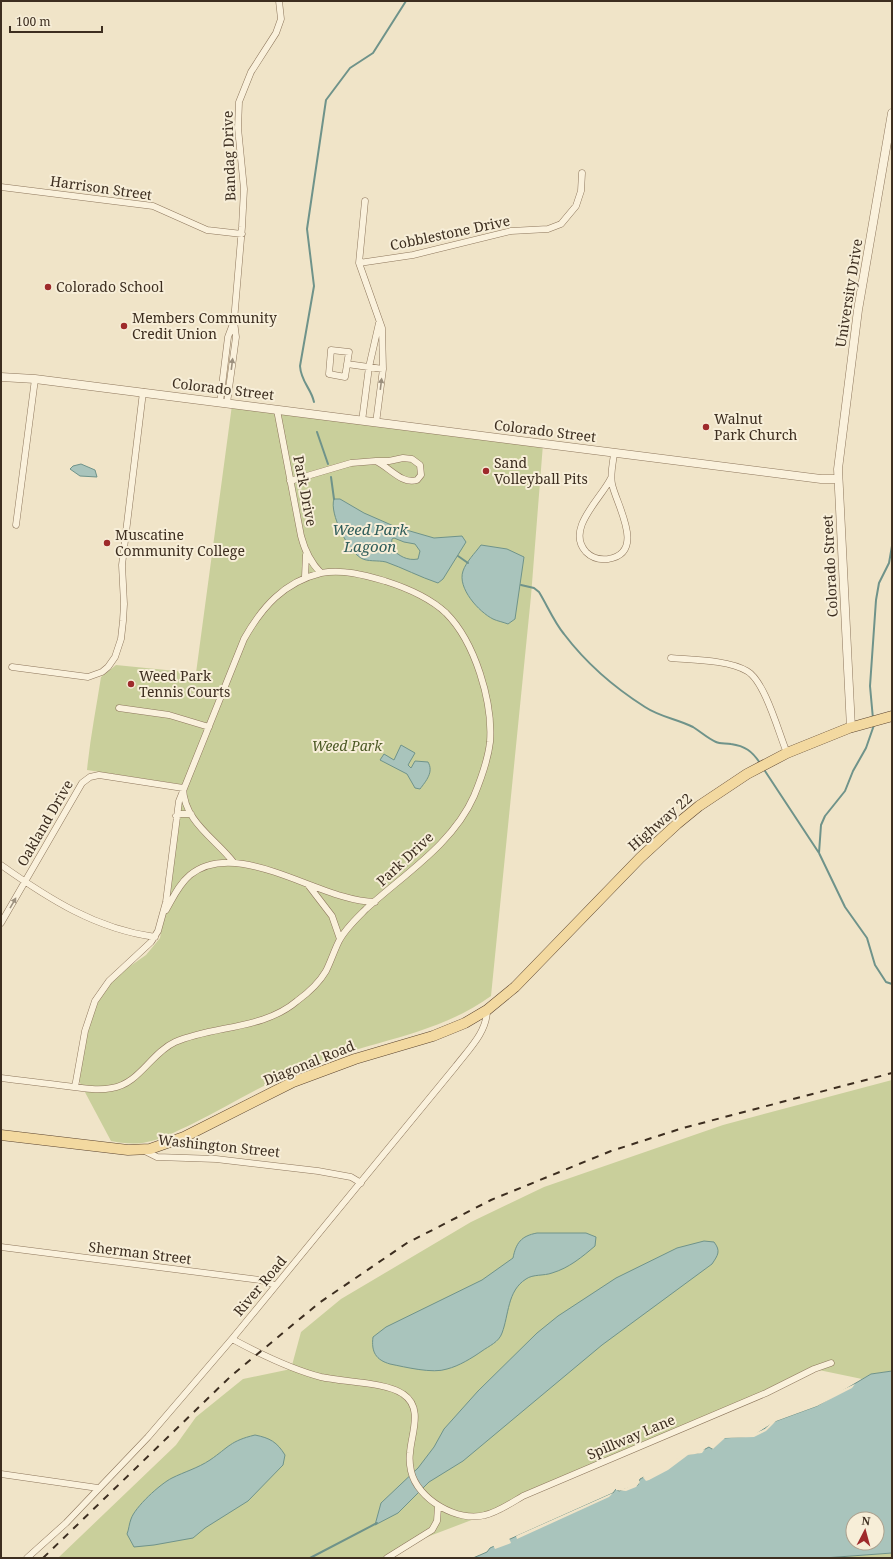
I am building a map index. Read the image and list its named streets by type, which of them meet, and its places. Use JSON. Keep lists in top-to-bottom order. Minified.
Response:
{"streets":{"main road":["Highway 22","Diagonal Road","Washington Street"],"street":["Bandag Drive","Harrison Street","Cobblestone Drive","University Drive","Colorado Street","Park Drive","Oakland Drive","Sherman Street","River Road","Spillway Lane"]},"crossings":[["Bandag Drive","Harrison Street"],["Bandag Drive","Colorado Street"],["University Drive","Colorado Street"],["Colorado Street","Park Drive"],["Colorado Street","Highway 22"],["Park Drive","Oakland Drive"],["Highway 22","Diagonal Road"],["Highway 22","River Road"],["Diagonal Road","Washington Street"],["Diagonal Road","River Road"],["Washington Street","River Road"],["Sherman Street","River Road"],["River Road","Spillway Lane"]],"water":["Weed Park Lagoon"],"parks":["Weed Park"],"places":["Colorado School","Members Community Credit Union","Walnut Park Church","Sand Volleyball Pits","Muscatine Community College","Weed Park Tennis Courts"],"scale_bar":"100 m","north":"top"}
